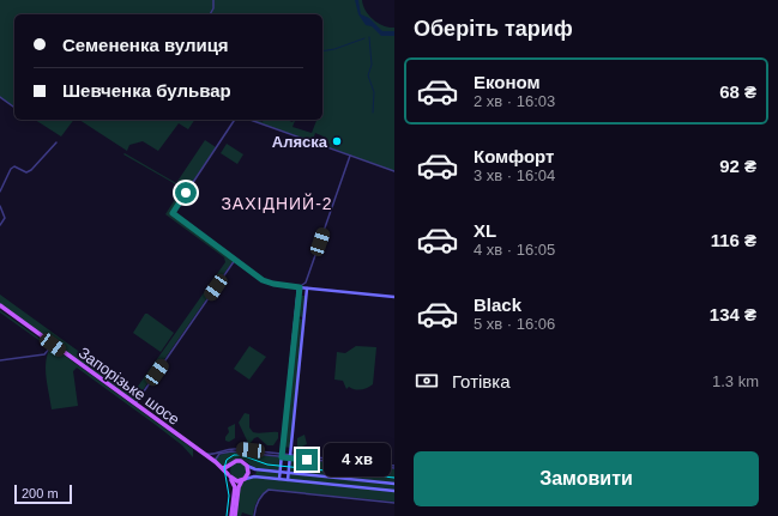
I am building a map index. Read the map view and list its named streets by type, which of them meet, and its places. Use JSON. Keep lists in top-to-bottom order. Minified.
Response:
{"streets":{"main road":["Запорізьке шосе"]},"districts":["ЗАХІДНИЙ-2"],"places":["Аляска"],"scale_bar":"200 m","page":{"heading":"Оберіть тариф","banner":["Семененка вулиця","Шевченка бульвар"],"list":[{"name":"Економ","note":"2 хв · 16:03","value":"68 ₴"},{"name":"Комфорт","note":"3 хв · 16:04","value":"92 ₴"},{"name":"XL","note":"4 хв · 16:05","value":"116 ₴"},{"name":"Black","note":"5 хв · 16:06","value":"134 ₴"}],"pay":["Готівка","1.3 km"],"buttons":"Замовити","bubble":"4 хв","scale":"200 m"}}
